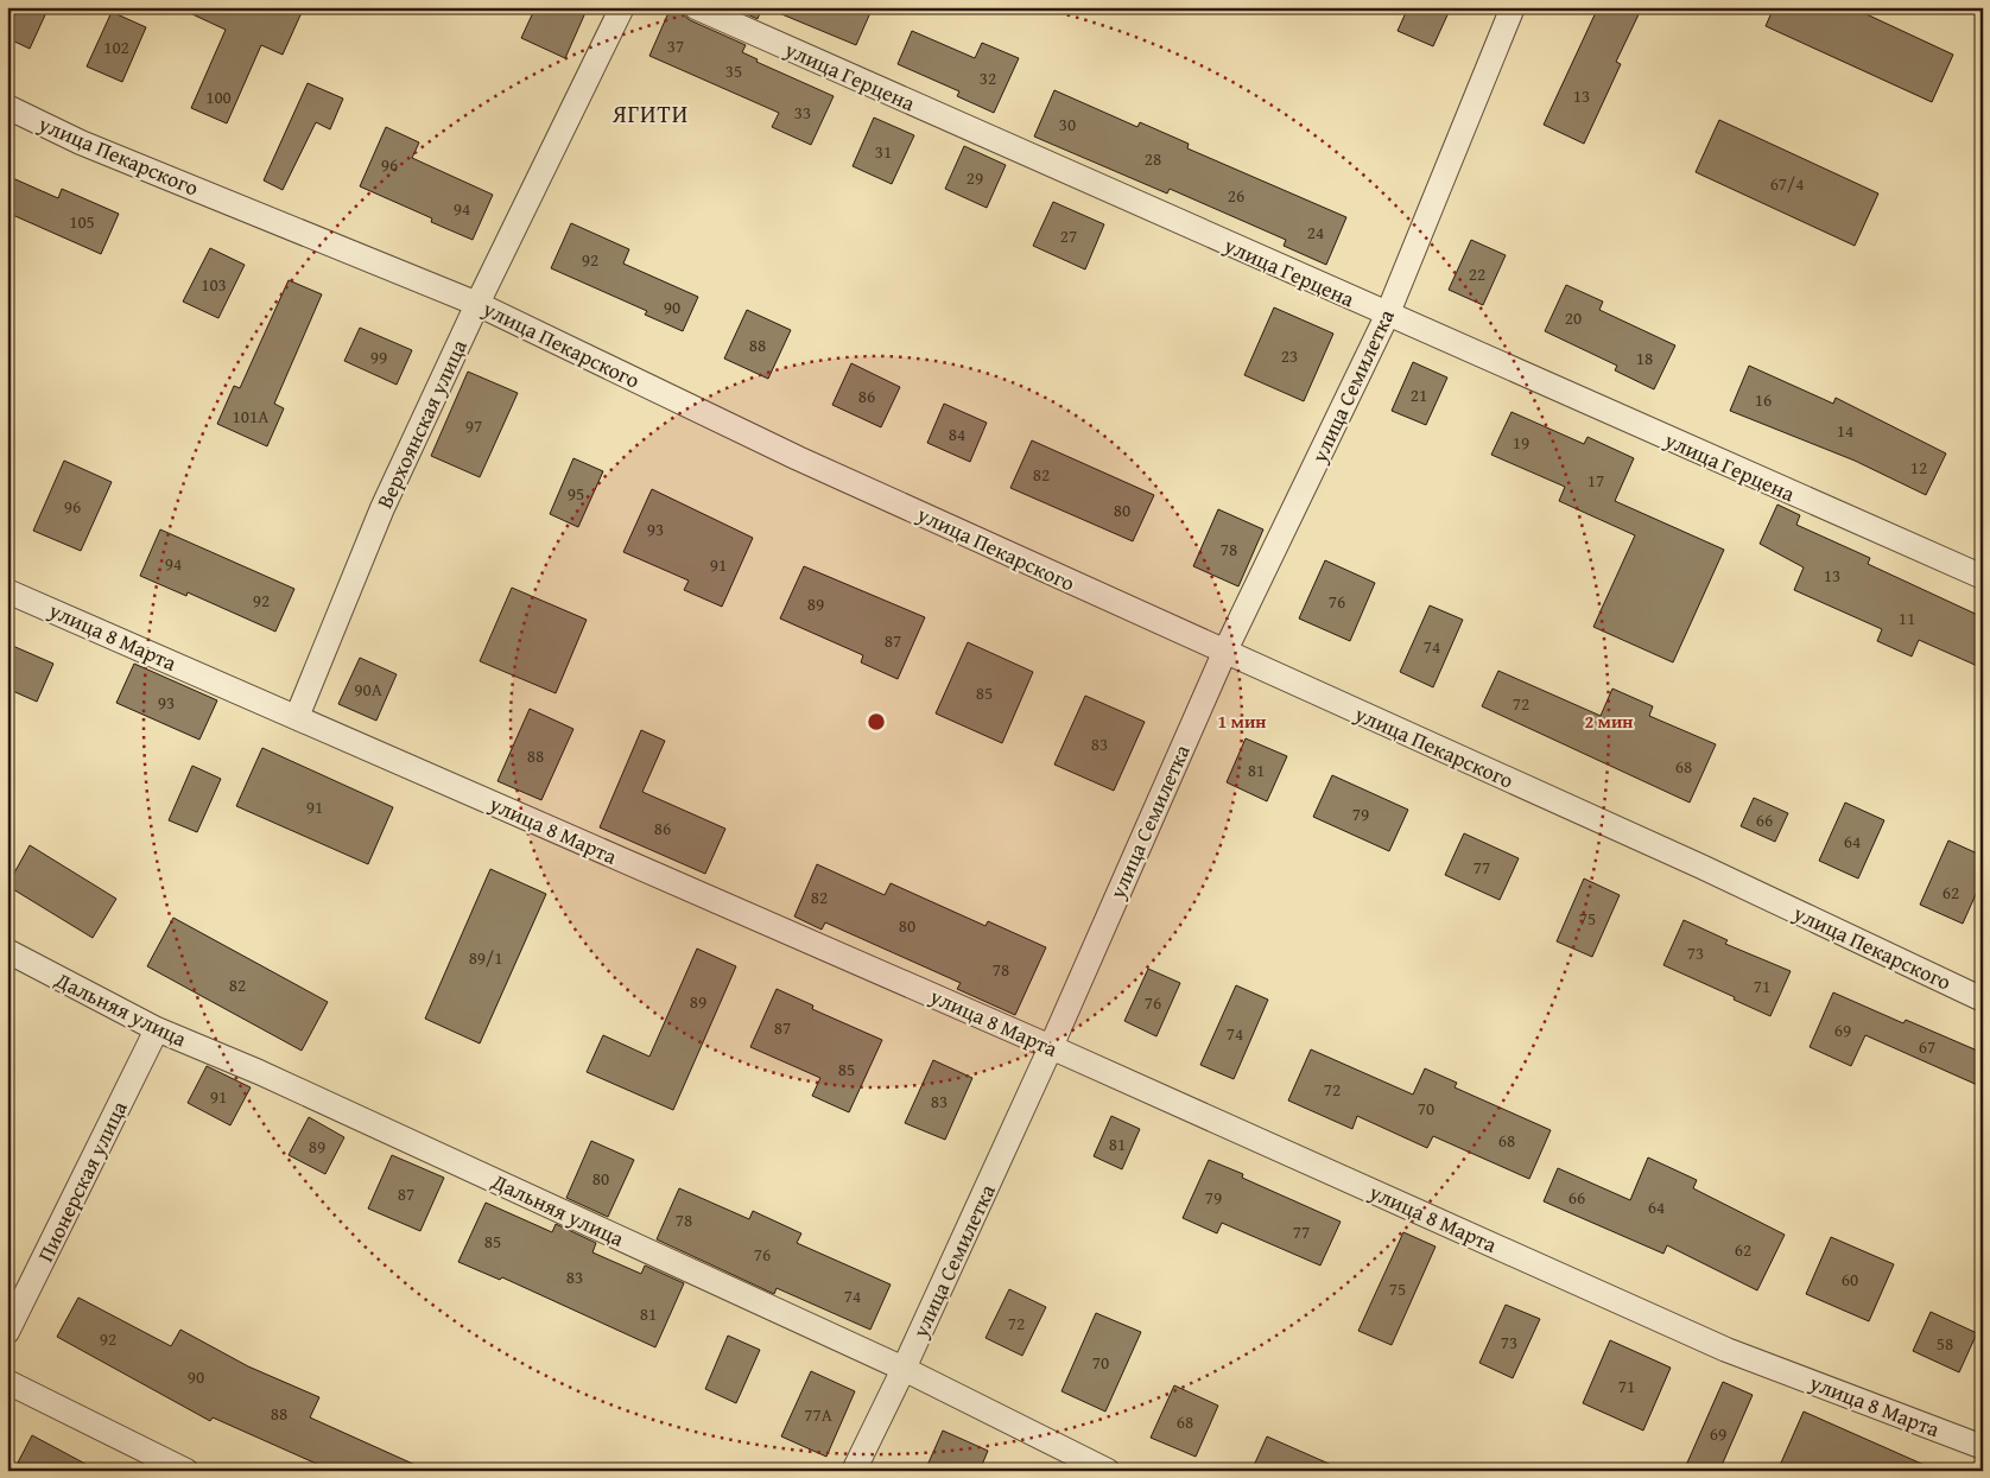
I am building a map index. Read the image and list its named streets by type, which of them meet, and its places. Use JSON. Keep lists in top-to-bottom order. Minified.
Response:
{"streets":{"street":["улица Герцена","улица Пекарского","улица Семилетка","Верхоянская улица","улица 8 Марта","Дальняя улица","Пионерская улица"]},"crossings":[["улица Герцена","улица Семилетка"],["улица Пекарского","улица Семилетка"],["улица Пекарского","Верхоянская улица"],["улица Семилетка","улица 8 Марта"],["улица Семилетка","Дальняя улица"],["Верхоянская улица","улица 8 Марта"],["Дальняя улица","Пионерская улица"]],"districts":["ЯГИТИ"],"house_numbers":["37","102","35","32","13","100","33","30","31","28","96","29","67/4","26","94","105","24","27","92","22","103","90","20","88","23","99","18","21","86","16","101А","97","14","84","19","12","82","17","95","96","80","93","78","94","91","13","92","76","89","11","87","74","90А","85","93","72","83","88","68","81","91","79","66","86","64","77","62","82","75","80","73","89/1","78","82","71","89","76","87","69","74","67","85","72","91","83","70","68","81","89","80","87","79","66","64","78","77","85","62","76","83","60","75","74","81","72","92","73","58","70","90","71","88","77А","68","69"],"rings":["1 мин","2 мин"]}
